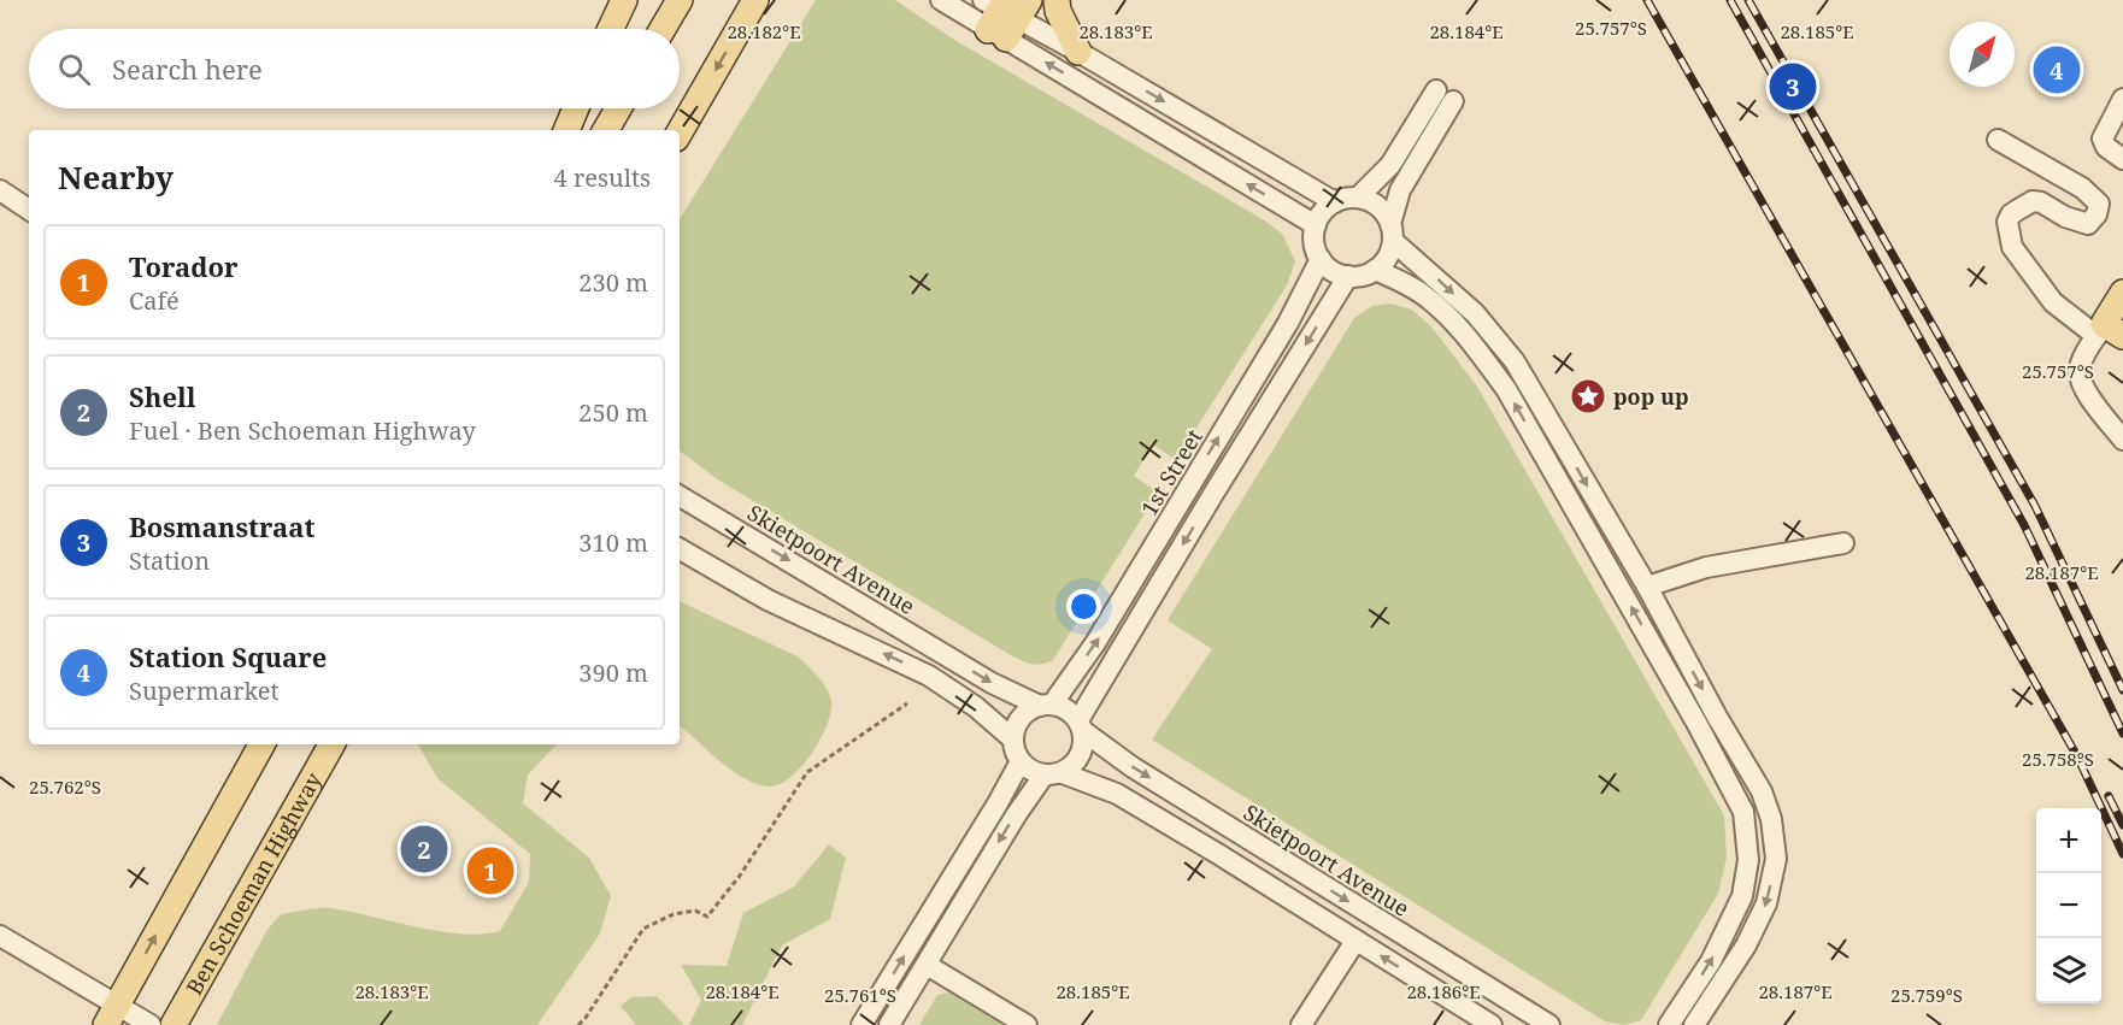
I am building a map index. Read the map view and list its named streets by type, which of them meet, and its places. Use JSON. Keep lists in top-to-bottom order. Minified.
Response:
{"streets":{"main road":["Ben Schoeman Highway"],"street":["1st Street","Skietpoort Avenue"]},"crossings":[["1st Street","Skietpoort Avenue"]],"places":{"place":["pop up"]},"north":"top right","page":{"search":"Search here","pins":["4","3","2","1"],"heading":["Nearby","4 results"],"list":[{"mark":"1","name":"Torador","note":"Café","value":"230 m"},{"mark":"2","name":"Shell","note":"Fuel · Ben Schoeman Highway","value":"250 m"},{"mark":"3","name":"Bosmanstraat","note":"Station","value":"310 m"},{"mark":"4","name":"Station Square","note":"Supermarket","value":"390 m"}],"map_buttons":["+","−"]},"coordinates":["25.757°S","28.182°E","28.183°E","28.184°E","28.185°E","28.187°E","25.758°S","25.762°S","28.186°E","25.761°S","25.759°S"]}
